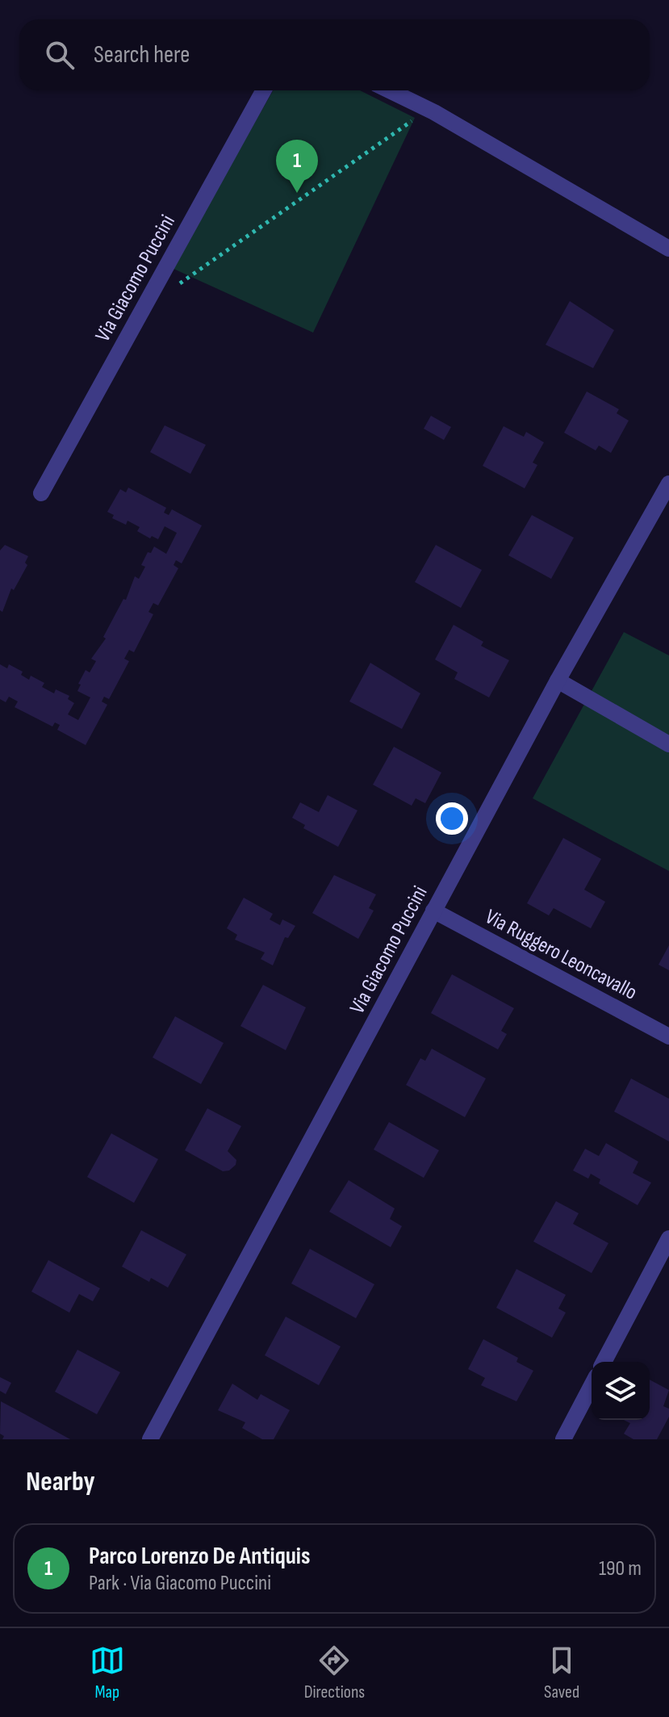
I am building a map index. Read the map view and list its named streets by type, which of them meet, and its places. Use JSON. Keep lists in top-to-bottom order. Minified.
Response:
{"streets":{"street":["Via Giacomo Puccini","Via Ruggero Leoncavallo"]},"crossings":[["Via Giacomo Puccini","Via Ruggero Leoncavallo"]],"page":{"search":"Search here","pins":"1","heading":"Nearby","list":[{"mark":"1","name":"Parco Lorenzo De Antiquis","note":"Park · Via Giacomo Puccini","value":"190 m"}],"nav":["Map","Directions","Saved"]}}
